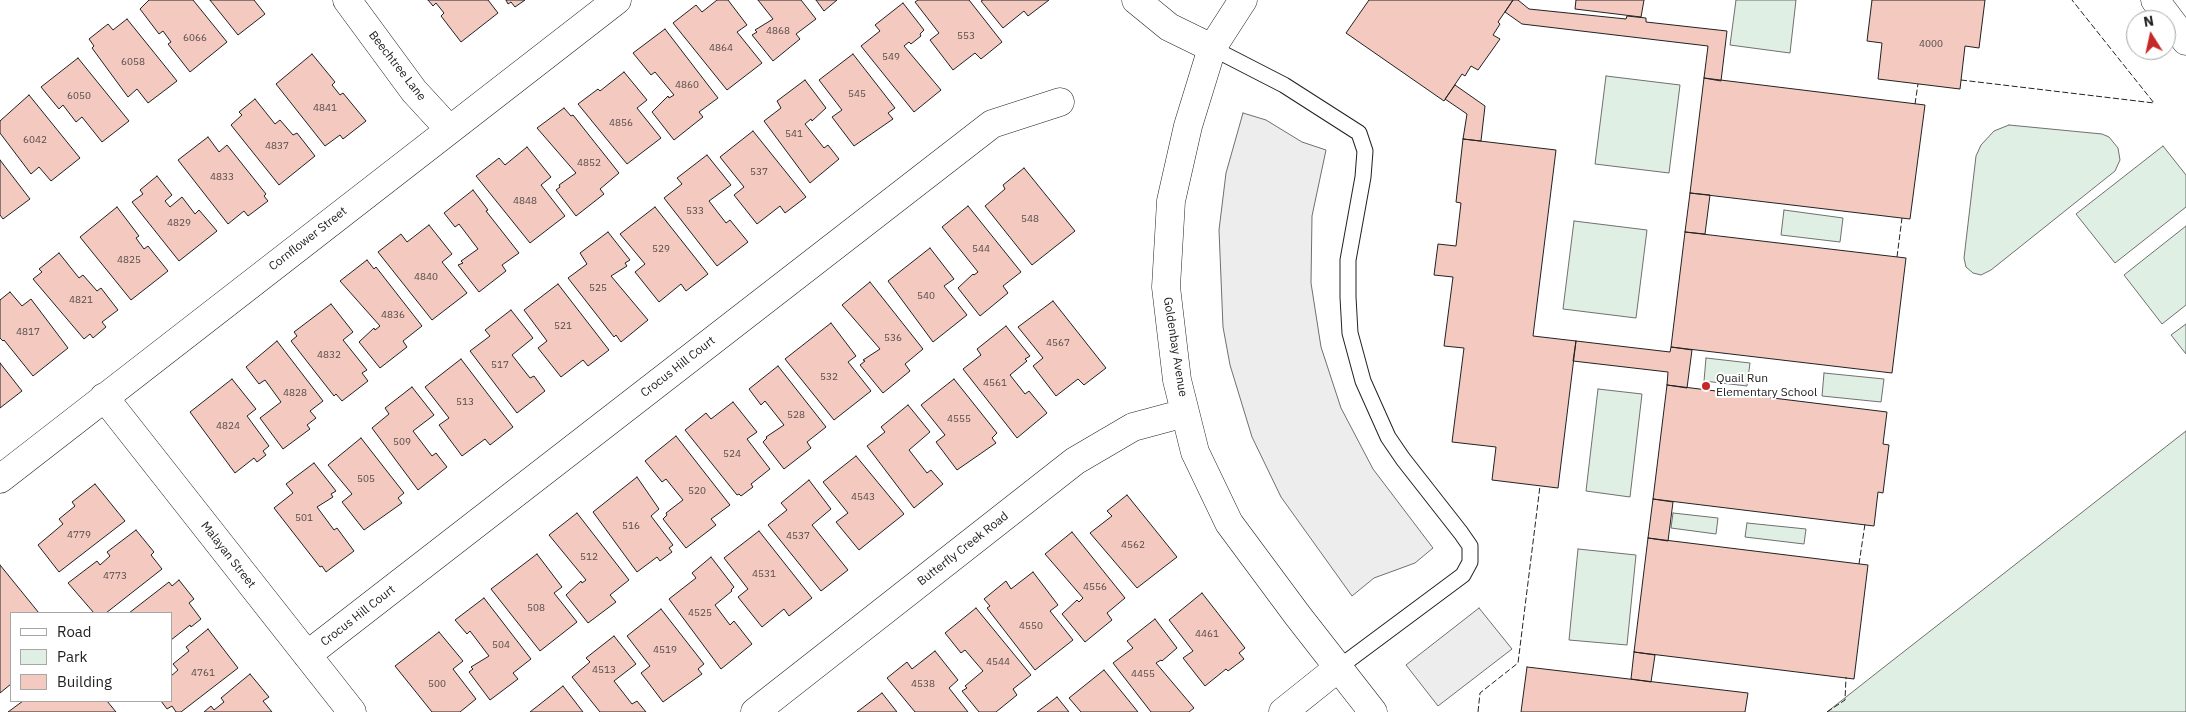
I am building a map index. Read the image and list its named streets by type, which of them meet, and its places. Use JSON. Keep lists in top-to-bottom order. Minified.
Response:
{"streets":{"street":["Beechtree Lane","Cornflower Street","Goldenbay Avenue","Crocus Hill Court","Butterfly Creek Road","Malayan Street"]},"crossings":[["Beechtree Lane","Cornflower Street"],["Cornflower Street","Malayan Street"],["Goldenbay Avenue","Butterfly Creek Road"],["Crocus Hill Court","Malayan Street"]],"places":["Quail Run Elementary School"],"house_numbers":["4868","553","6066","4000","4864","549","6058","4860","545","6050","4841","4856","541","6042","4837","4852","537","4833","4848","533","548","4829","529","544","4825","4840","525","540","4821","4836","521","4817","536","4567","4832","517","532","4561","4828","513","528","4555","4824","509","524","505","520","4543","501","516","4779","4537","4562","512","4531","4773","4556","508","4525","4550","4461","504","4519","4544","4513","4761","4455","500","4538"],"legend":["Road","Park","Building"],"north":"top"}
